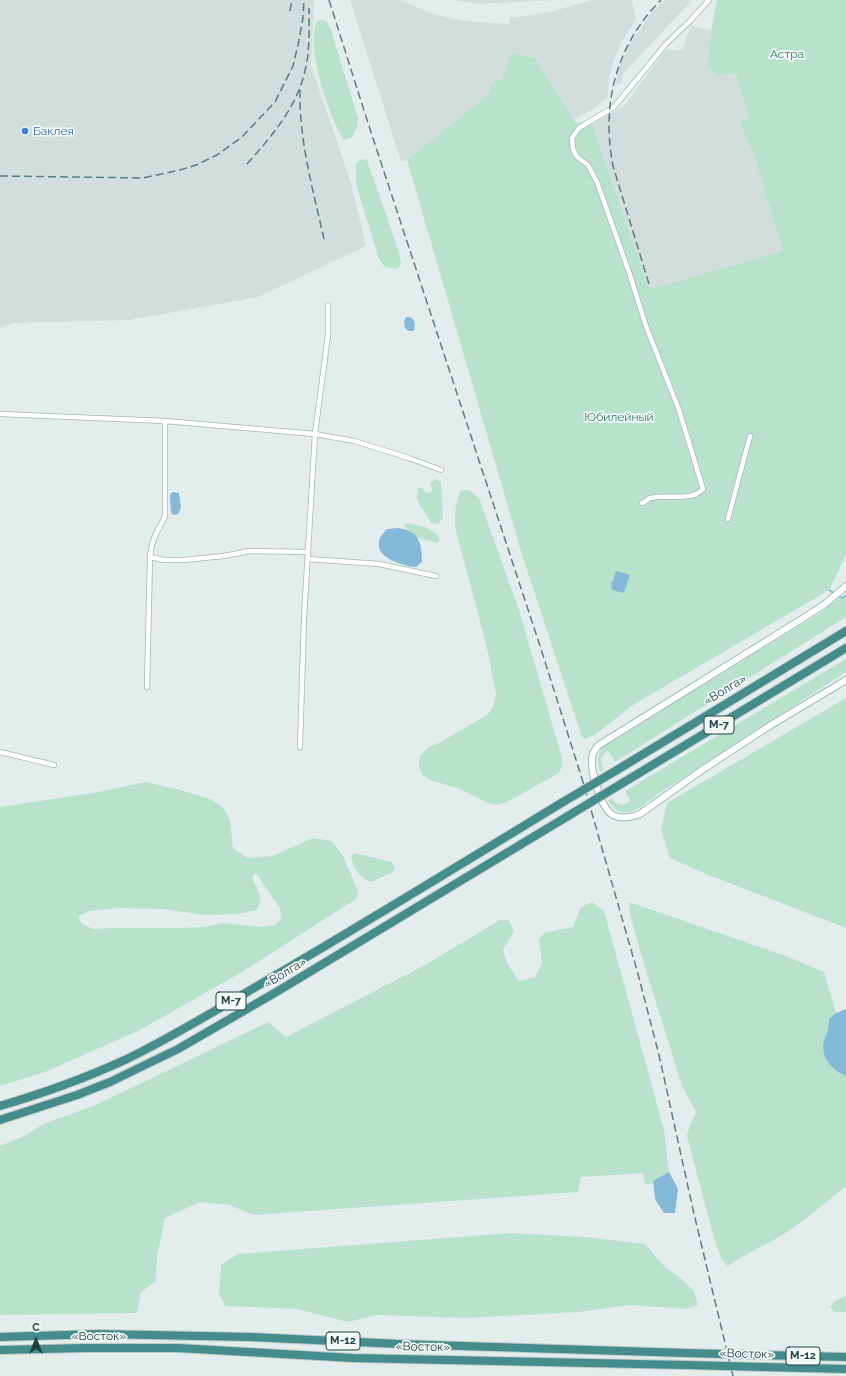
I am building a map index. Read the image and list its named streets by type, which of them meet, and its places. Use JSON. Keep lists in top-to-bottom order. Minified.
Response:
{"streets":{"highway":["«Волга»","М-7","«Восток»","М-12"]},"parks":["Астра","Юбилейный"],"places":["Баклея"],"north":"top"}
